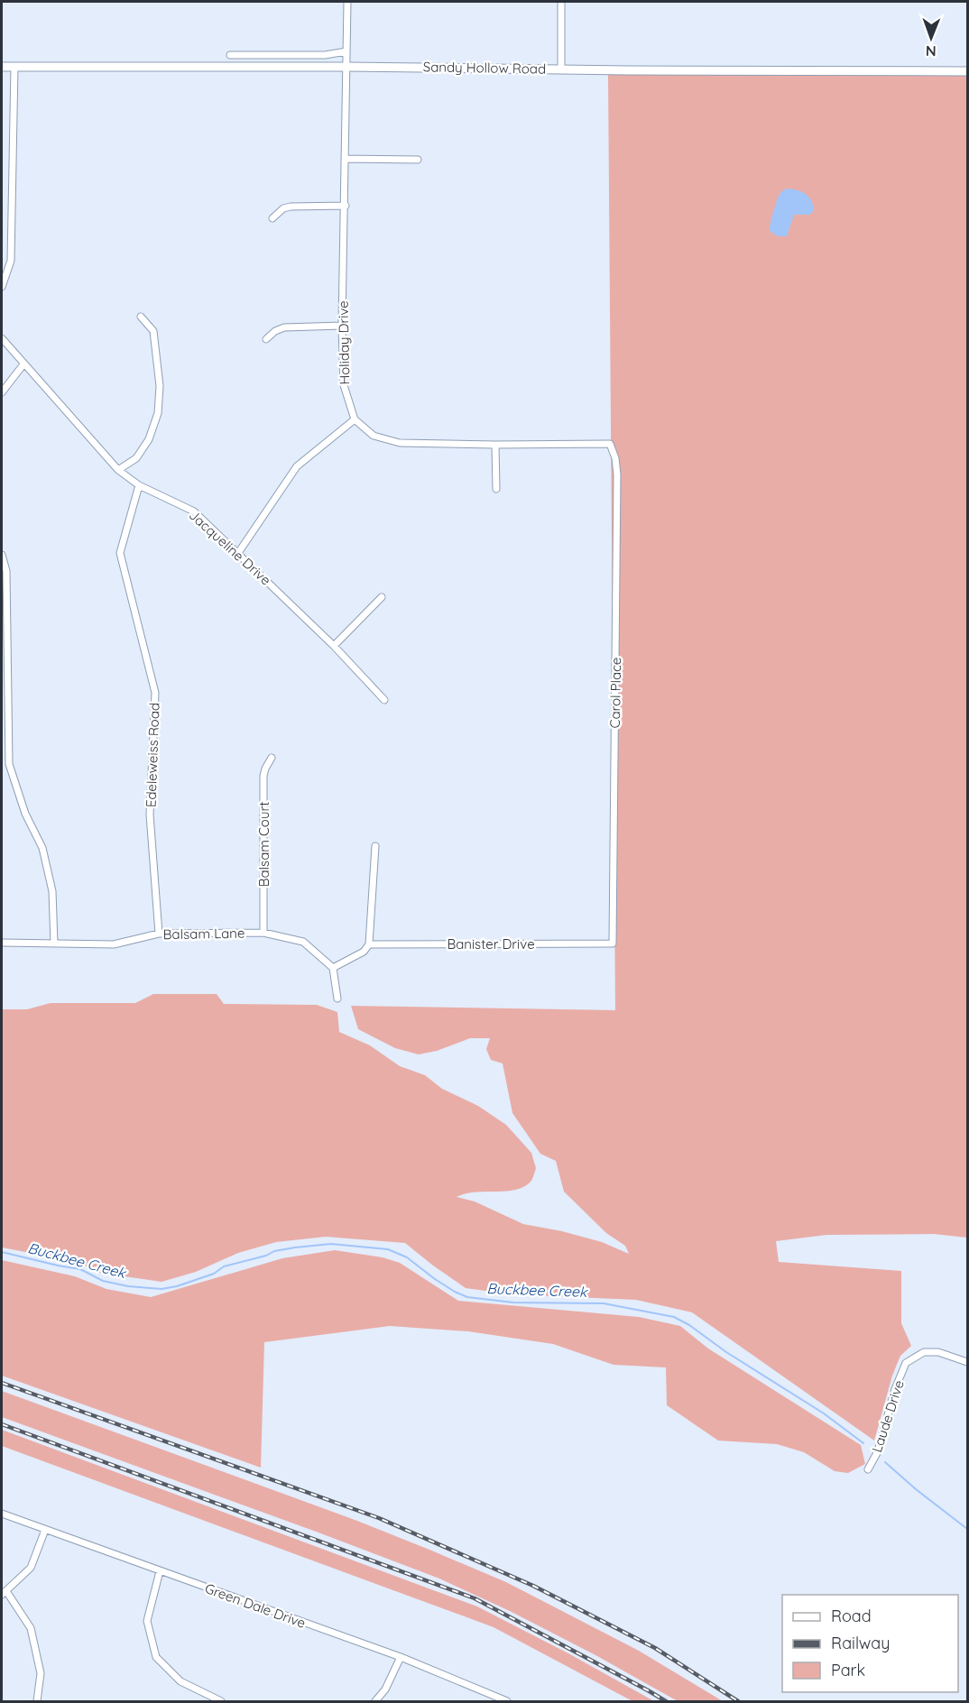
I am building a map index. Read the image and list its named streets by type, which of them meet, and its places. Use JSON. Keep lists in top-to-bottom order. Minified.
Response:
{"streets":{"street":["Sandy Hollow Road","Holiday Drive","Jacqueline Drive","Carol Place","Edeleweiss Road","Balsam Court","Balsam Lane","Banister Drive","Laude Drive","Green Dale Drive"]},"crossings":[["Sandy Hollow Road","Holiday Drive"],["Jacqueline Drive","Edeleweiss Road"],["Carol Place","Banister Drive"],["Edeleweiss Road","Balsam Lane"],["Balsam Court","Balsam Lane"]],"water":["Buckbee Creek"],"legend":["Road","Railway","Park"],"north":"bottom"}
